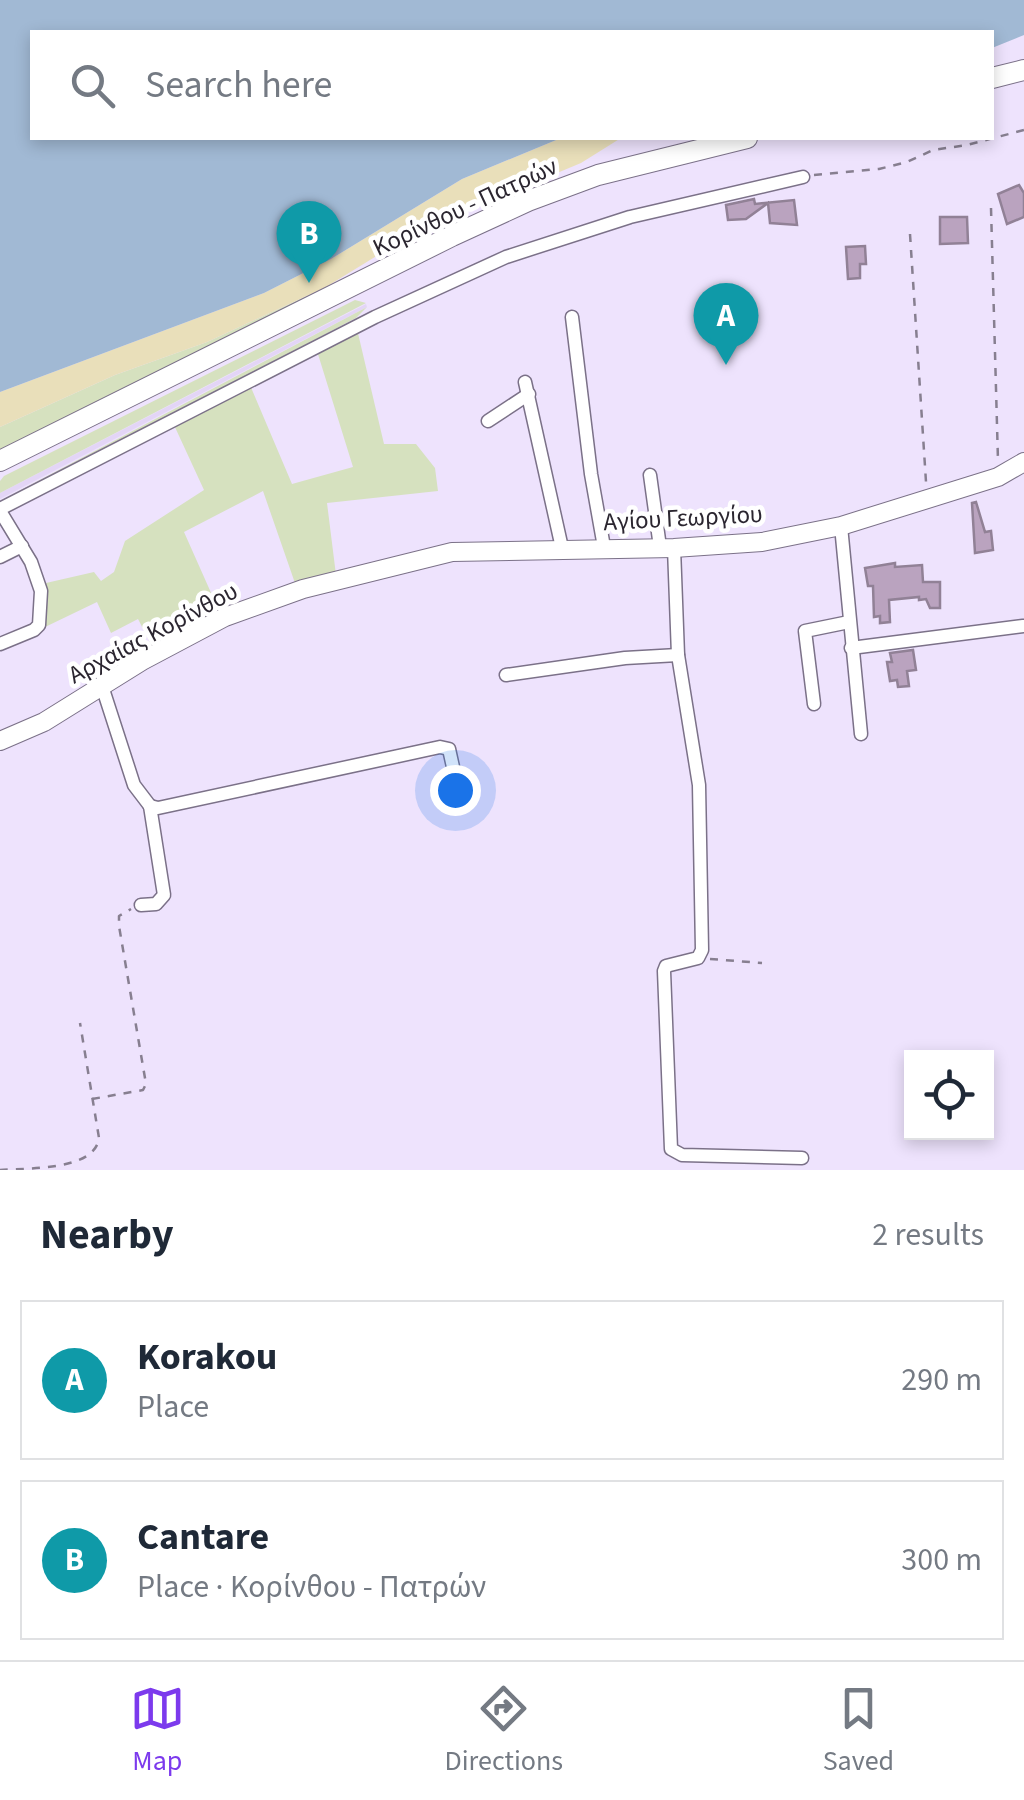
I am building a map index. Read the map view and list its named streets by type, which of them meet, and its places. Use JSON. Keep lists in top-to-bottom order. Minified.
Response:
{"streets":{"main road":["Κορίνθου - Πατρών"],"street":["Αγίου Γεωργίου","Αρχαίας Κορίνθου"]},"crossings":[["Αγίου Γεωργίου","Αρχαίας Κορίνθου"]],"page":{"search":"Search here","pins":["B","A"],"heading":["Nearby","2 results"],"list":[{"mark":"A","name":"Korakou","note":"Place","value":"290 m"},{"mark":"B","name":"Cantare","note":"Place · Κορίνθου - Πατρών","value":"300 m"}],"nav":["Map","Directions","Saved"]}}
